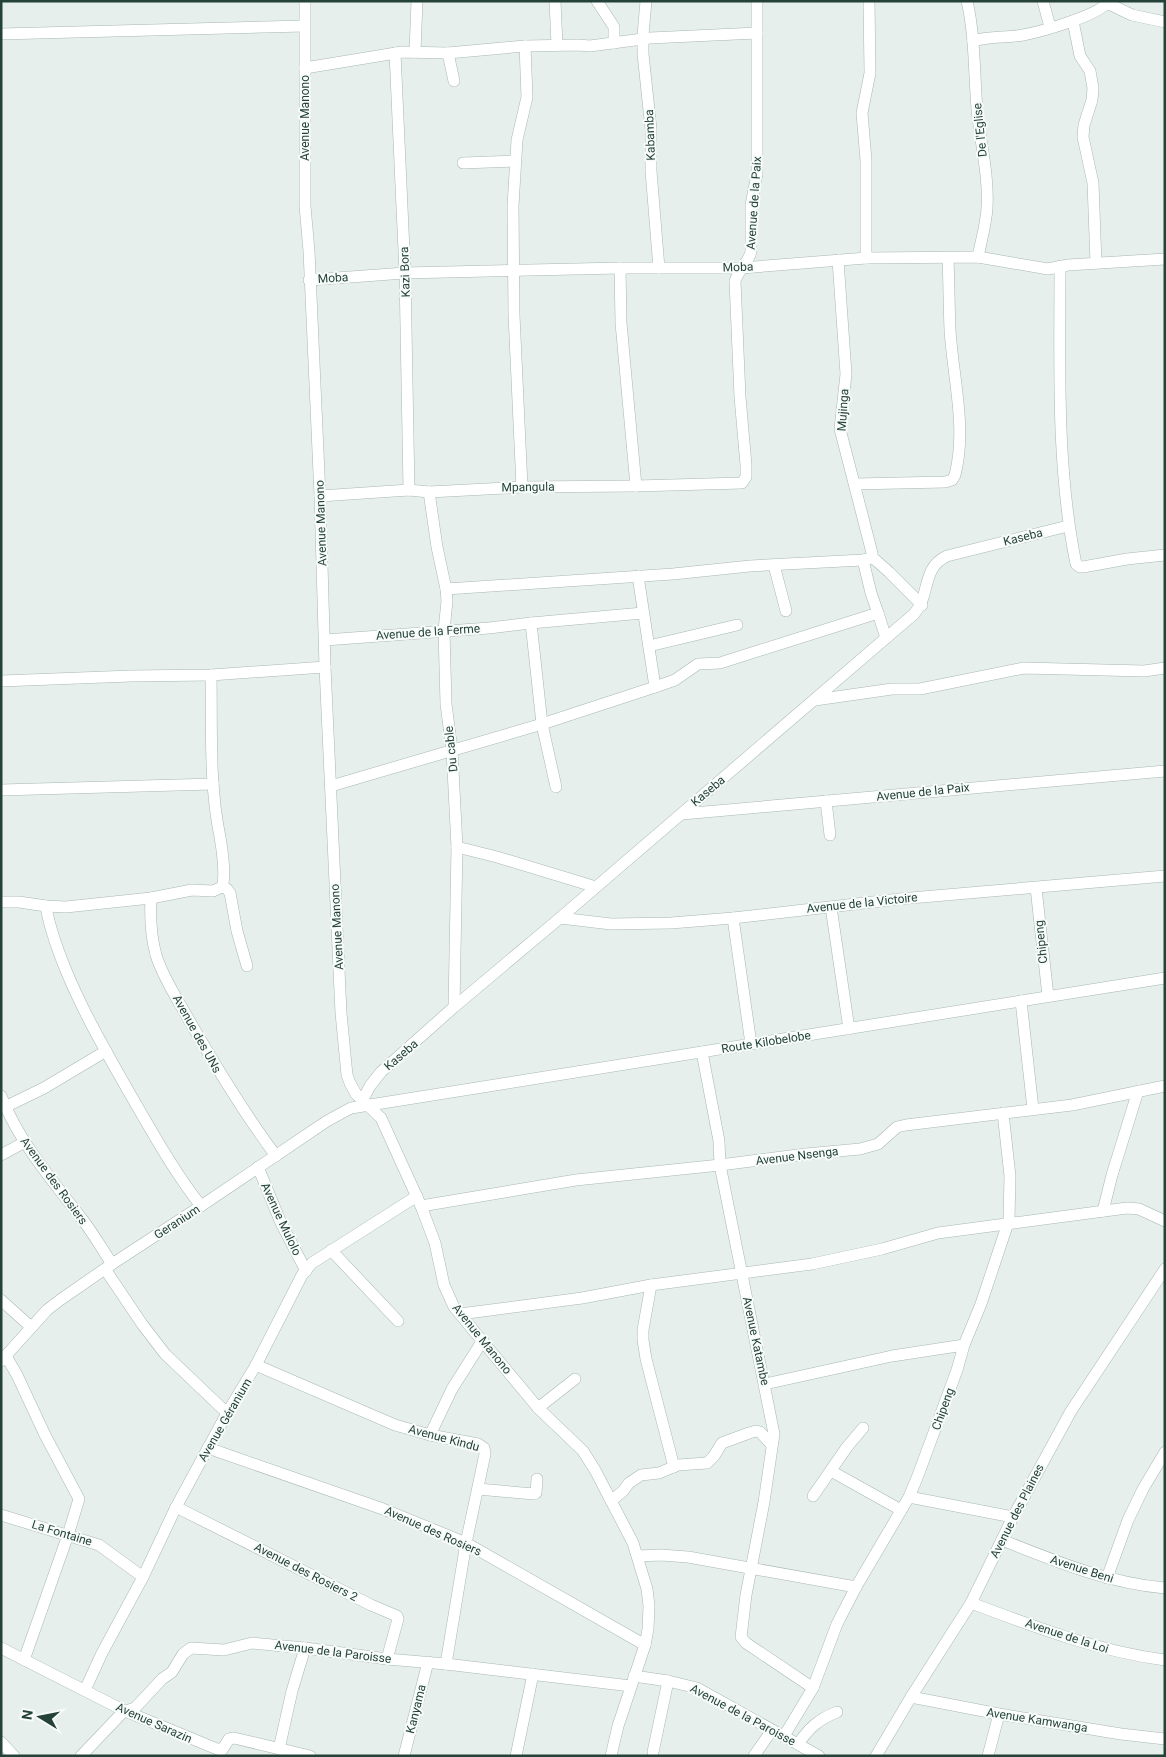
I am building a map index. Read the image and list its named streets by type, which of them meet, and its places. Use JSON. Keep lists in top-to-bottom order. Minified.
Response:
{"streets":{"street":["Avenue Manono","De l'Eglise","Kabamba","Avenue de la Paix","Moba","Kazi Bora","Mujinga","Mpangula","Kaseba","Avenue de la Ferme","Du cable","Avenue de la Victoire","Chipeng","Avenue des UNs","Route Kilobelobe","Avenue Nsenga","Avenue des Rosiers","Avenue Mulolo","Geranium","Avenue Katambe","Avenue Géranium","Avenue Kindu","Avenue des Plaines","La Fontaine","Avenue Beni","Avenue des Rosiers 2","Avenue de la Loi","Avenue de la Paroisse","Kanyama","Avenue Kamwanga","Avenue Sarazin"]},"crossings":[["Avenue Manono","Moba"],["Avenue Manono","Mpangula"],["Avenue Manono","Kaseba"],["Avenue Manono","Avenue de la Ferme"],["Avenue Manono","Route Kilobelobe"],["Avenue Manono","Avenue Nsenga"],["Avenue Manono","Avenue des Rosiers"],["Avenue Manono","Geranium"],["Avenue Manono","Avenue Géranium"],["Avenue Manono","Avenue de la Paroisse"],["De l'Eglise","Moba"],["Kabamba","Moba"],["Avenue de la Paix","Moba"],["Avenue de la Paix","Mpangula"],["Avenue de la Paix","Kaseba"],["Moba","Kazi Bora"],["Moba","Mujinga"],["Kazi Bora","Mpangula"],["Mujinga","Kaseba"],["Mpangula","Du cable"],["Kaseba","Du cable"],["Kaseba","Avenue de la Victoire"],["Kaseba","Route Kilobelobe"],["Kaseba","Geranium"],["Avenue de la Ferme","Du cable"],["Avenue de la Victoire","Chipeng"],["Chipeng","Route Kilobelobe"],["Chipeng","Avenue Nsenga"],["Chipeng","Avenue Katambe"],["Chipeng","Avenue de la Paroisse"],["Avenue des UNs","Geranium"],["Route Kilobelobe","Geranium"],["Route Kilobelobe","Avenue Katambe"],["Avenue Nsenga","Avenue Katambe"],["Avenue Nsenga","Avenue Géranium"],["Avenue des Rosiers","Geranium"],["Avenue des Rosiers","Avenue Géranium"],["Avenue des Rosiers","Avenue Kindu"],["Avenue Mulolo","Geranium"],["Avenue Mulolo","Avenue Géranium"],["Avenue Géranium","Avenue Kindu"],["Avenue Géranium","La Fontaine"],["Avenue Géranium","Avenue des Rosiers 2"],["Avenue Géranium","Avenue Sarazin"],["Avenue Kindu","Avenue de la Paroisse"],["Avenue des Plaines","Avenue Beni"],["Avenue des Plaines","Avenue de la Loi"],["Avenue des Plaines","Avenue Kamwanga"],["Avenue des Rosiers 2","Avenue de la Paroisse"],["Avenue de la Paroisse","Kanyama"],["Avenue de la Paroisse","Avenue Sarazin"]],"north":"left"}
